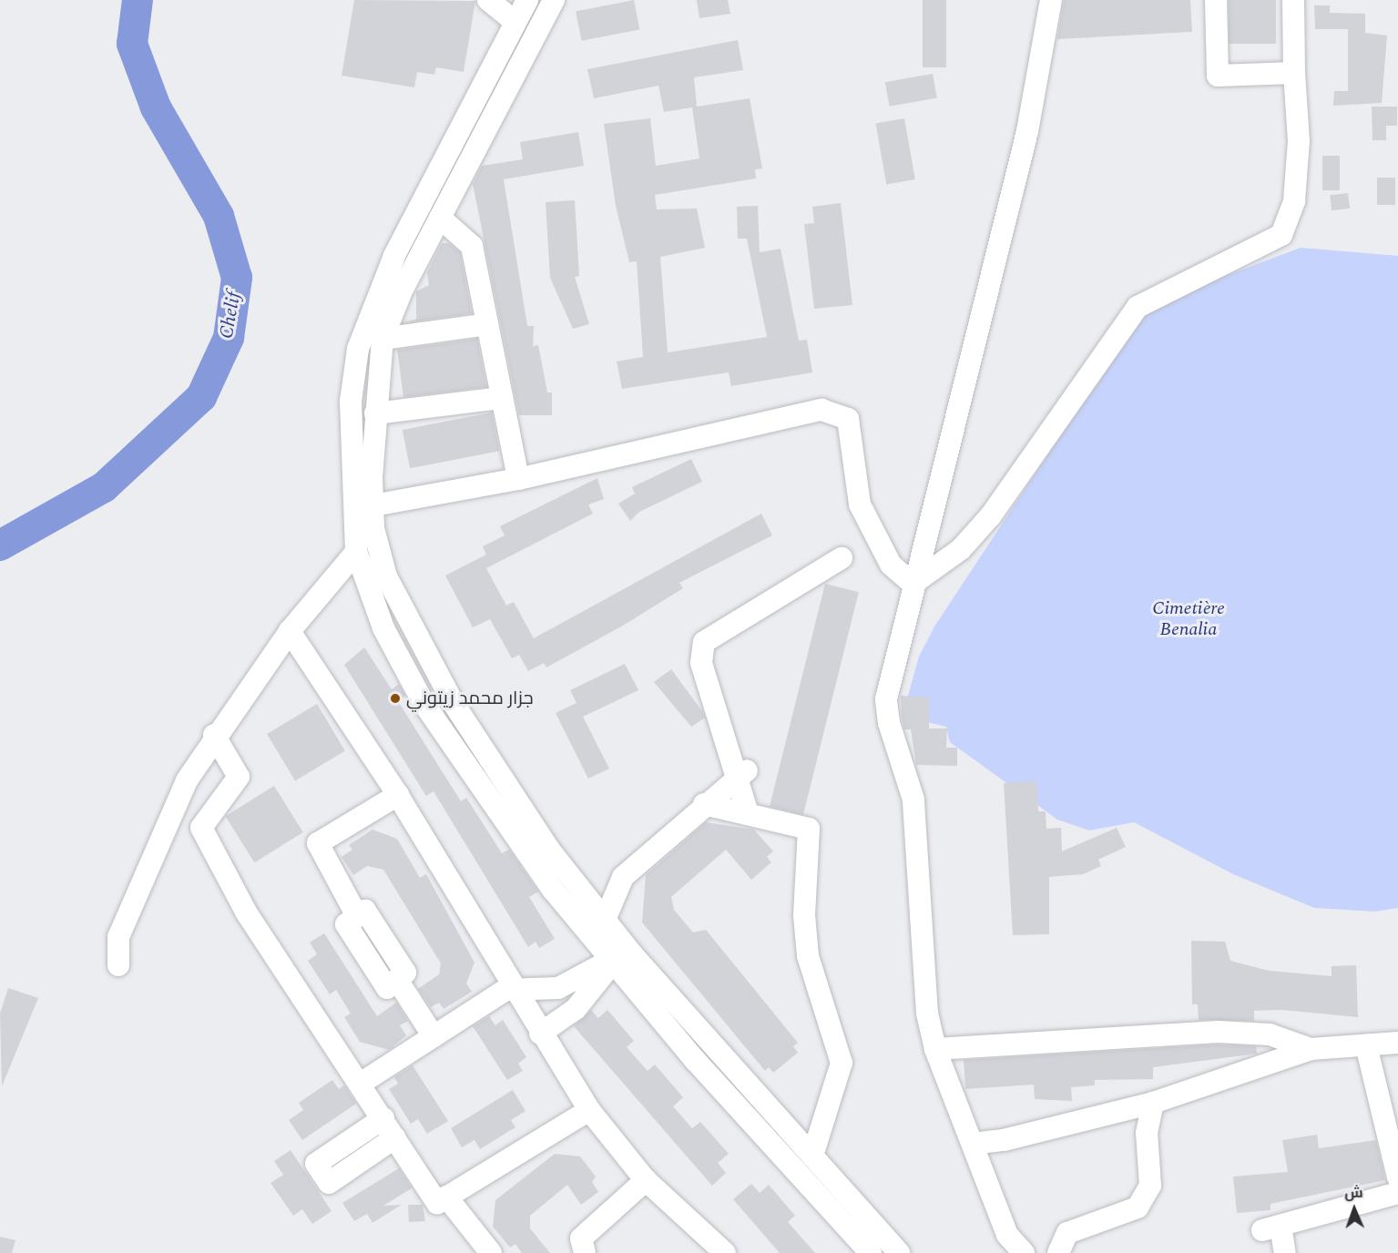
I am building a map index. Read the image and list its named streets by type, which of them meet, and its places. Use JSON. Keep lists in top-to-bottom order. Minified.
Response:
{"water":["Chelif"],"parks":["Cimetière Benalia"],"places":["جزار محمد زيتوني"],"north":"top"}
